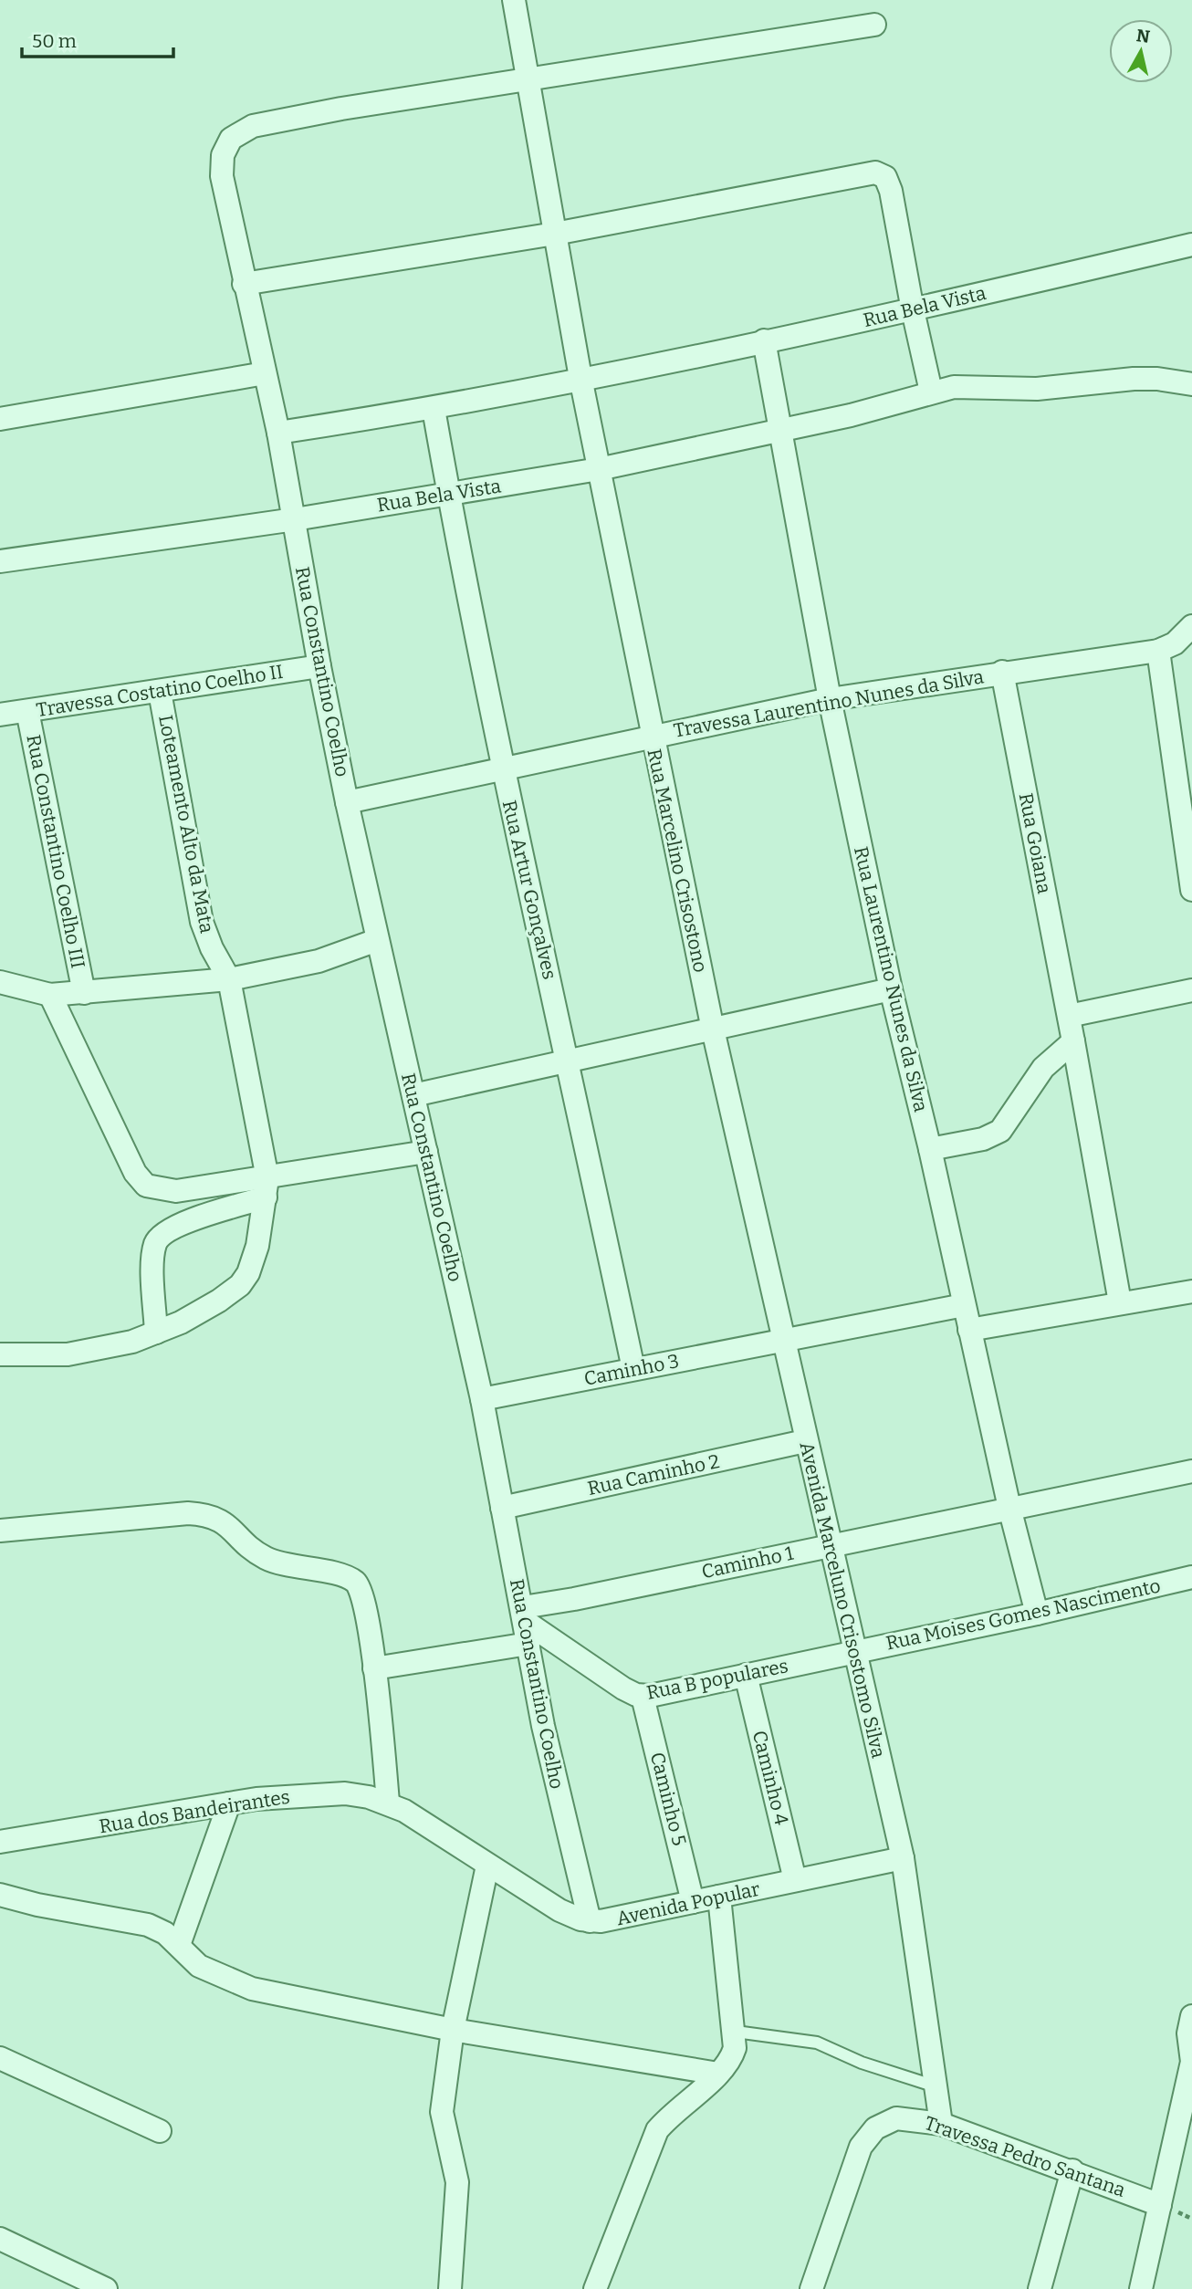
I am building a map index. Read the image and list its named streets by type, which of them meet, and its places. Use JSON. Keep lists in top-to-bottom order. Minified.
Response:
{"streets":{"street":["Rua Bela Vista","Rua Constantino Coelho","Travessa Costatino Coelho II","Travessa Laurentino Nunes da Silva","Loteamento Alto da Mata","Rua Goiana","Rua Constantino Coelho III","Rua Marcelino Crisostono","Rua Artur Gonçalves","Rua Laurentino Nunes da Silva","Caminho 3","Rua Caminho 2","Caminho 1","Avenida Marceluno Crisostomo Silva","Rua Moises Gomes Nascimento","Rua B populares","Caminho 4","Caminho 5","Rua dos Bandeirantes","Avenida Popular","Travessa Pedro Santana"]},"crossings":[["Rua Bela Vista","Rua Constantino Coelho"],["Rua Bela Vista","Rua Marcelino Crisostono"],["Rua Bela Vista","Rua Artur Gonçalves"],["Rua Bela Vista","Rua Laurentino Nunes da Silva"],["Rua Constantino Coelho","Travessa Costatino Coelho II"],["Rua Constantino Coelho","Travessa Laurentino Nunes da Silva"],["Rua Constantino Coelho","Caminho 3"],["Rua Constantino Coelho","Rua Caminho 2"],["Rua Constantino Coelho","Caminho 1"],["Rua Constantino Coelho","Rua B populares"],["Rua Constantino Coelho","Avenida Popular"],["Travessa Costatino Coelho II","Loteamento Alto da Mata"],["Travessa Costatino Coelho II","Rua Constantino Coelho III"],["Travessa Laurentino Nunes da Silva","Rua Goiana"],["Travessa Laurentino Nunes da Silva","Rua Marcelino Crisostono"],["Travessa Laurentino Nunes da Silva","Rua Artur Gonçalves"],["Travessa Laurentino Nunes da Silva","Rua Laurentino Nunes da Silva"],["Rua Marcelino Crisostono","Caminho 3"],["Rua Marcelino Crisostono","Avenida Marceluno Crisostomo Silva"],["Rua Artur Gonçalves","Caminho 3"],["Rua Laurentino Nunes da Silva","Caminho 3"],["Rua Laurentino Nunes da Silva","Caminho 1"],["Rua Laurentino Nunes da Silva","Rua Moises Gomes Nascimento"],["Caminho 3","Avenida Marceluno Crisostomo Silva"],["Rua Caminho 2","Avenida Marceluno Crisostomo Silva"],["Caminho 1","Avenida Marceluno Crisostomo Silva"],["Caminho 1","Rua B populares"],["Avenida Marceluno Crisostomo Silva","Rua Moises Gomes Nascimento"],["Avenida Marceluno Crisostomo Silva","Rua B populares"],["Avenida Marceluno Crisostomo Silva","Avenida Popular"],["Avenida Marceluno Crisostomo Silva","Travessa Pedro Santana"],["Rua Moises Gomes Nascimento","Rua B populares"],["Rua B populares","Caminho 4"],["Rua B populares","Caminho 5"],["Caminho 4","Avenida Popular"],["Caminho 5","Avenida Popular"],["Rua dos Bandeirantes","Avenida Popular"]],"scale_bar":"50 m","north":"top"}
